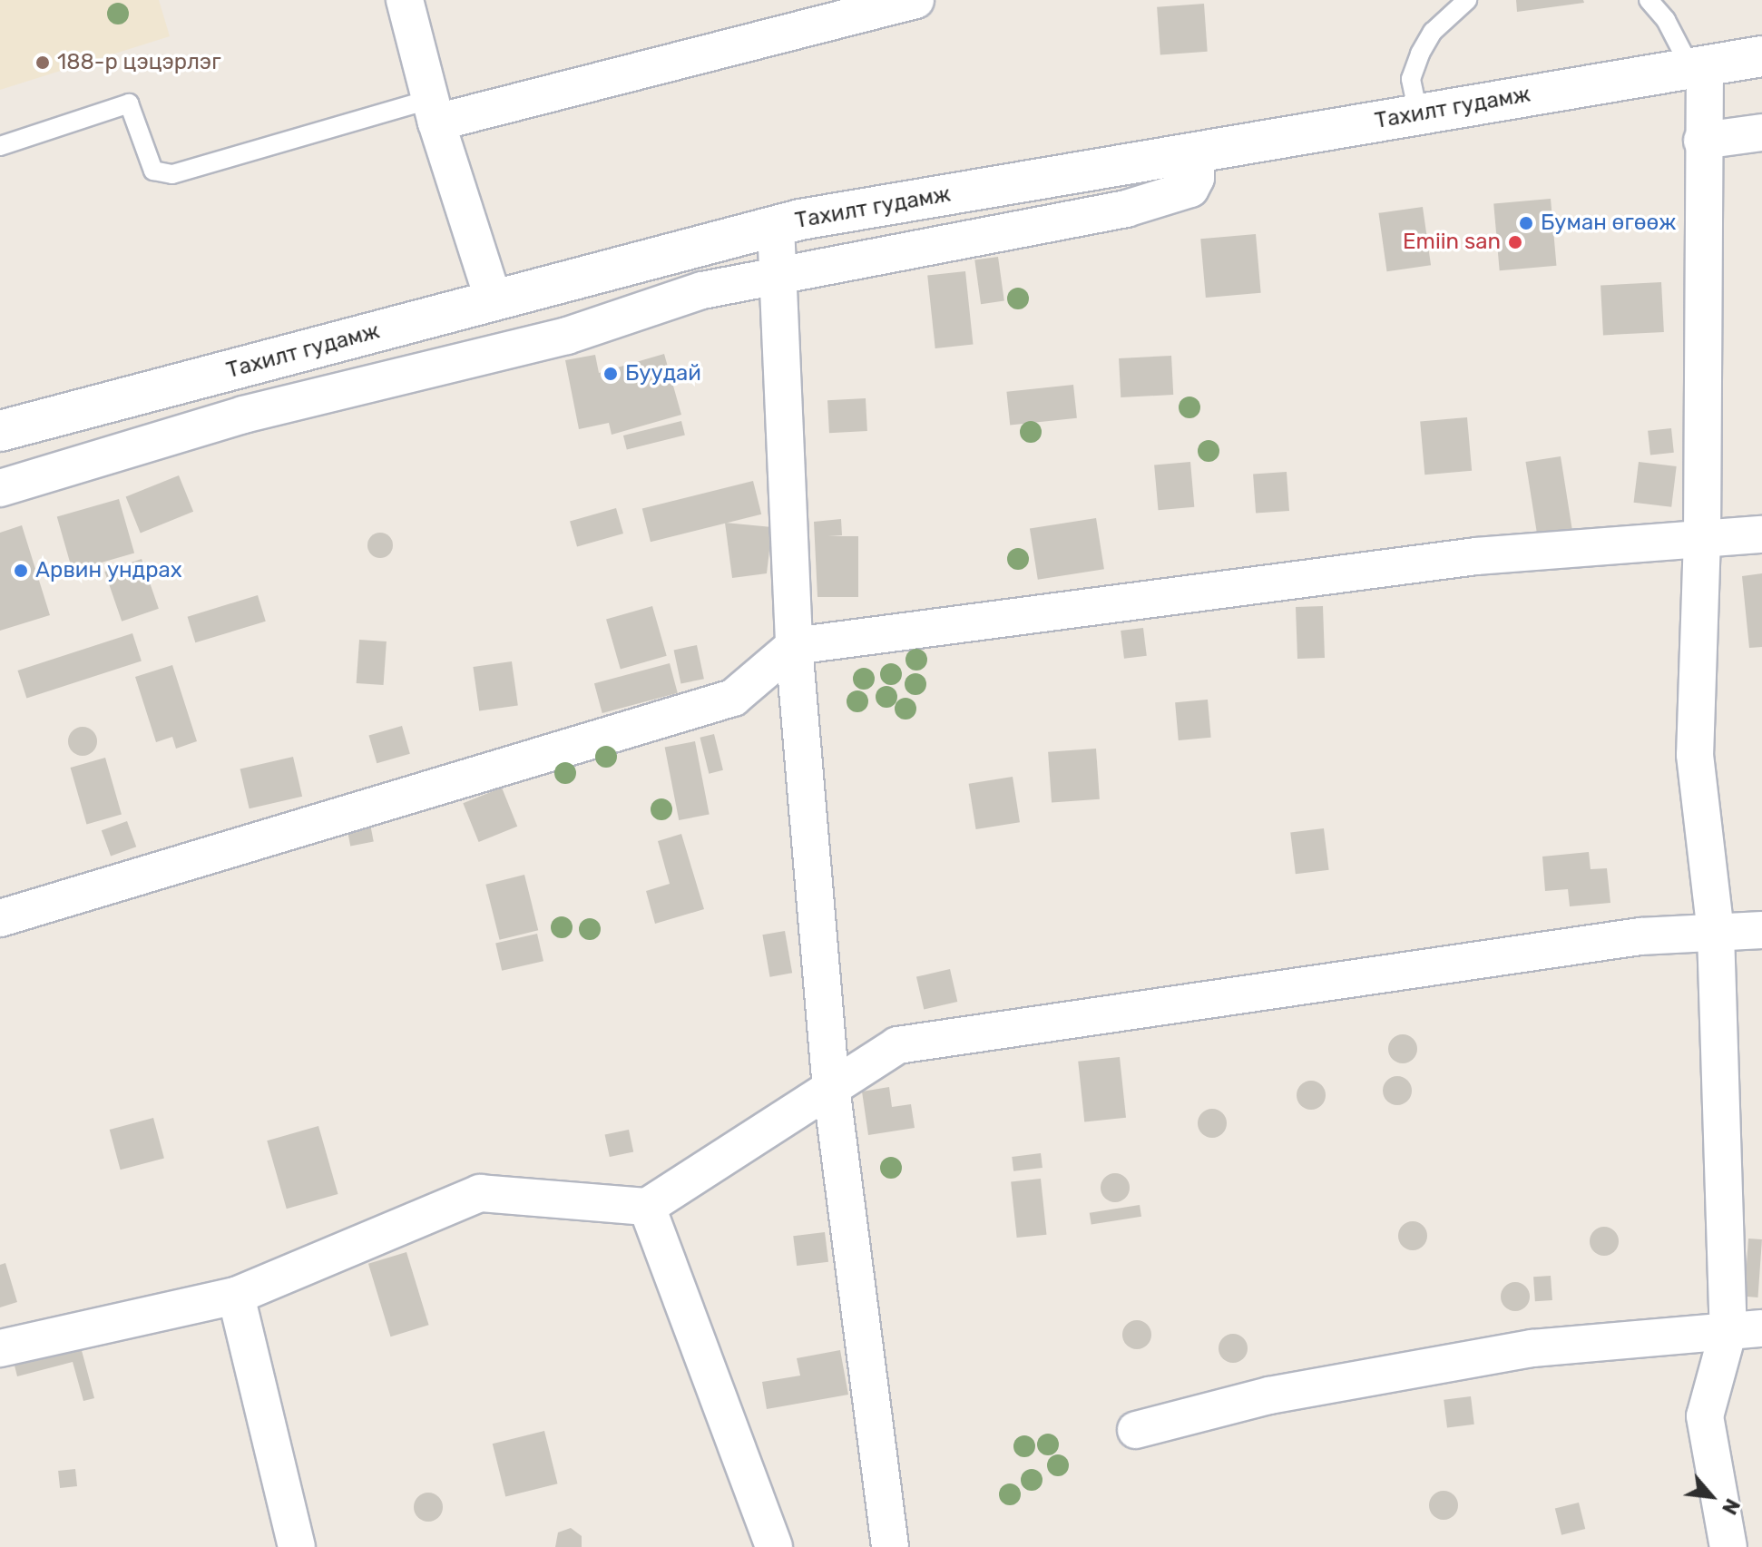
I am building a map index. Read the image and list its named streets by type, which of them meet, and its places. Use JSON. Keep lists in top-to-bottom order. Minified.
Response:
{"streets":{"main road":["Тахилт гудамж"]},"places":["188-р цэцэрлэг","Буман өгөөж","Emiin san","Буудай","Арвин ундрах"],"north":"bottom right"}
